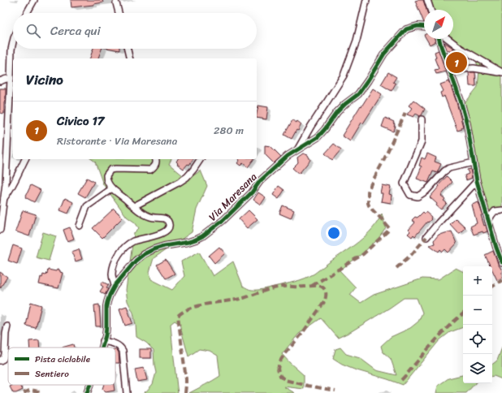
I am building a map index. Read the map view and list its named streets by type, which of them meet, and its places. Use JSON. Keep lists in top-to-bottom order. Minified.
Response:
{"streets":{"street":["Via Maresana"]},"legend":["Pista ciclabile","Sentiero"],"north":"top right","page":{"search":"Cerca qui","pins":"1","heading":"Vicino","list":[{"mark":"1","name":"Civico 17","note":"Ristorante · Via Maresana","value":"280 m"}],"map_buttons":["+","−"]}}
